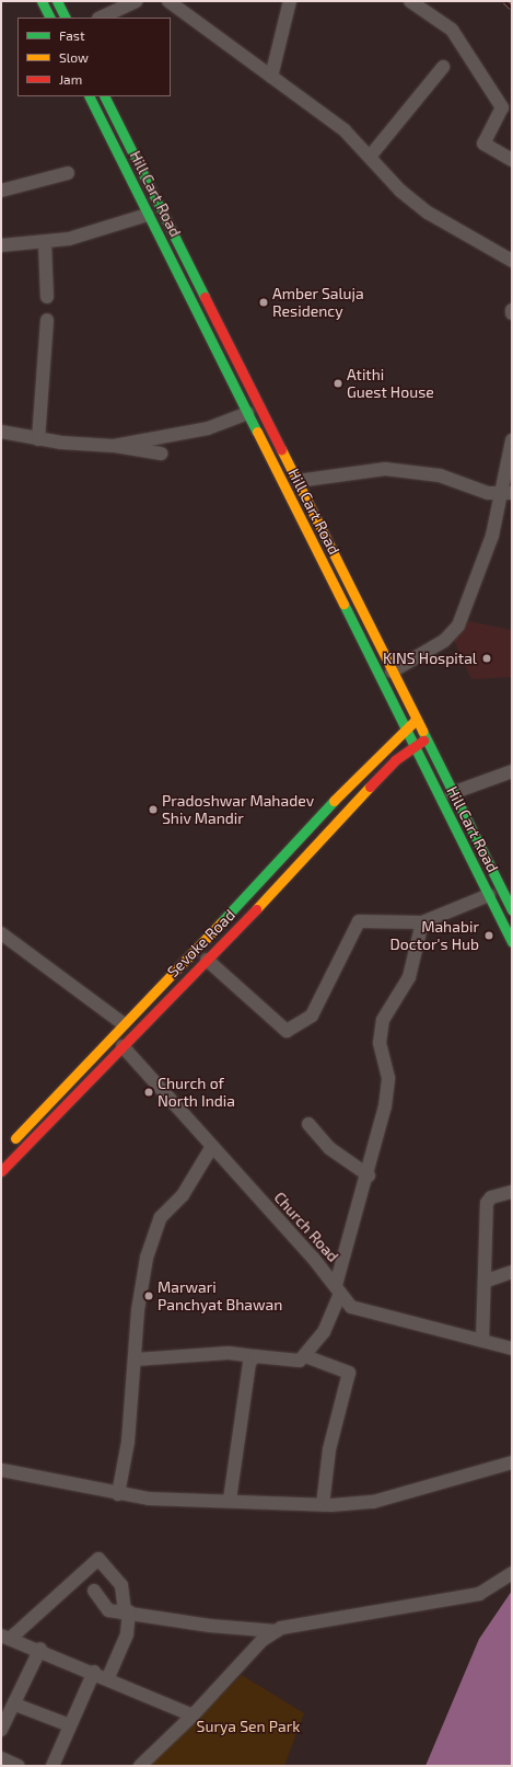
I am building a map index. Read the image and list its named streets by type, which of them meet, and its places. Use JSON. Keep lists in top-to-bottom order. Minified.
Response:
{"streets":{"main road":["Hill Cart Road","Sevoke Road"],"street":["Church Road"]},"crossings":[["Hill Cart Road","Sevoke Road"],["Sevoke Road","Church Road"]],"parks":["Surya Sen Park"],"places":["Amber Saluja Residency","Atithi Guest House","KINS Hospital","Pradoshwar Mahadev Shiv Mandir","Mahabir Doctor's Hub","Church of North India","Marwari Panchyat Bhawan"],"legend":["Fast","Slow","Jam"]}
